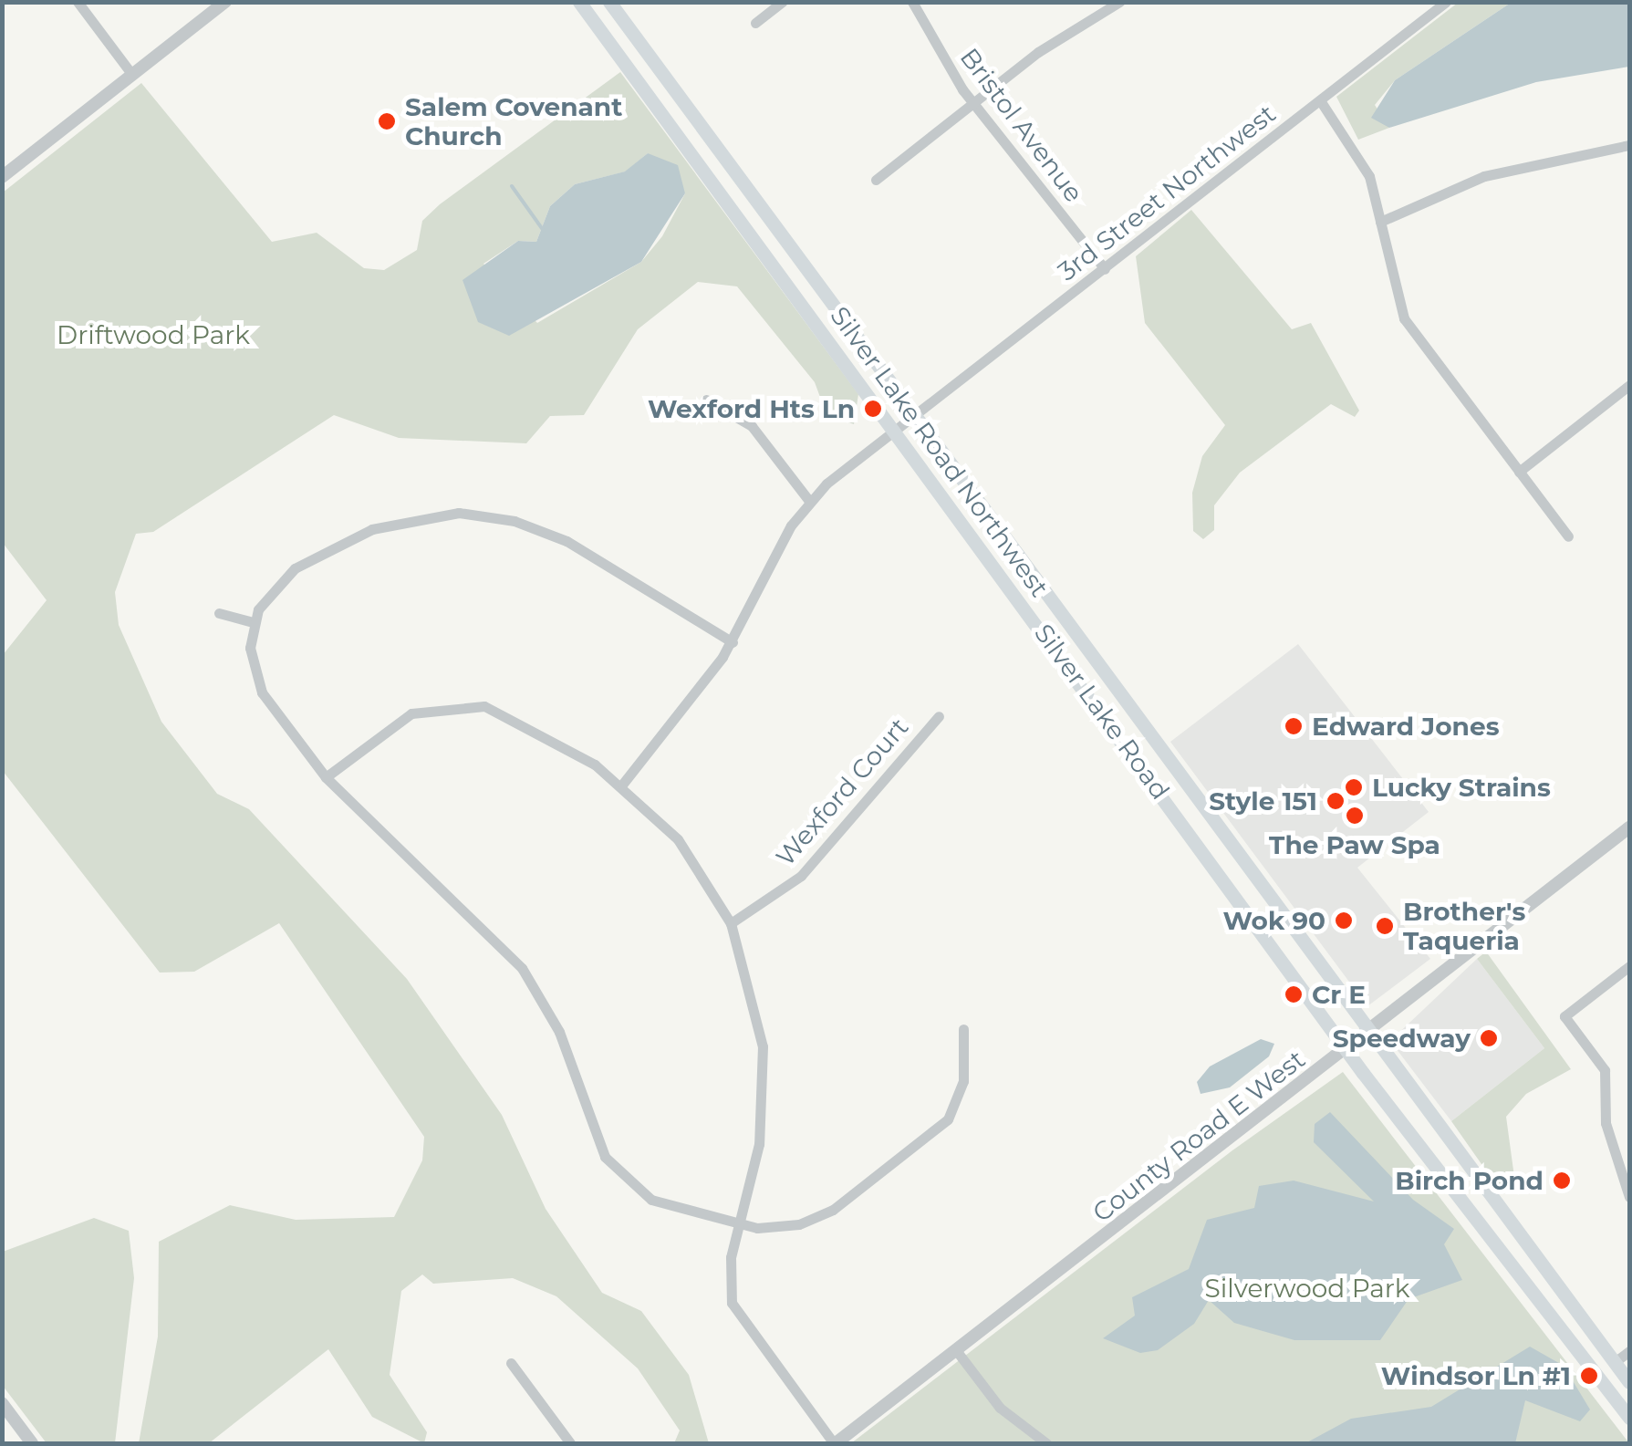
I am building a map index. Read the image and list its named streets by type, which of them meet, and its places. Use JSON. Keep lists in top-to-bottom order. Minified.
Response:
{"streets":{"main road":["Silver Lake Road Northwest","Silver Lake Road"],"street":["Bristol Avenue","3rd Street Northwest","Wexford Court","County Road E West"]},"crossings":[["Bristol Avenue","3rd Street Northwest"],["3rd Street Northwest","Silver Lake Road Northwest"],["3rd Street Northwest","Silver Lake Road"],["Silver Lake Road Northwest","County Road E West"],["Silver Lake Road","County Road E West"]],"parks":["Driftwood Park","Silverwood Park"],"places":["Salem Covenant Church","Wexford Hts Ln","Edward Jones","Lucky Strains","Style 151","The Paw Spa","Wok 90","Brother's Taqueria","Cr E","Speedway","Birch Pond","Windsor Ln #1"]}
